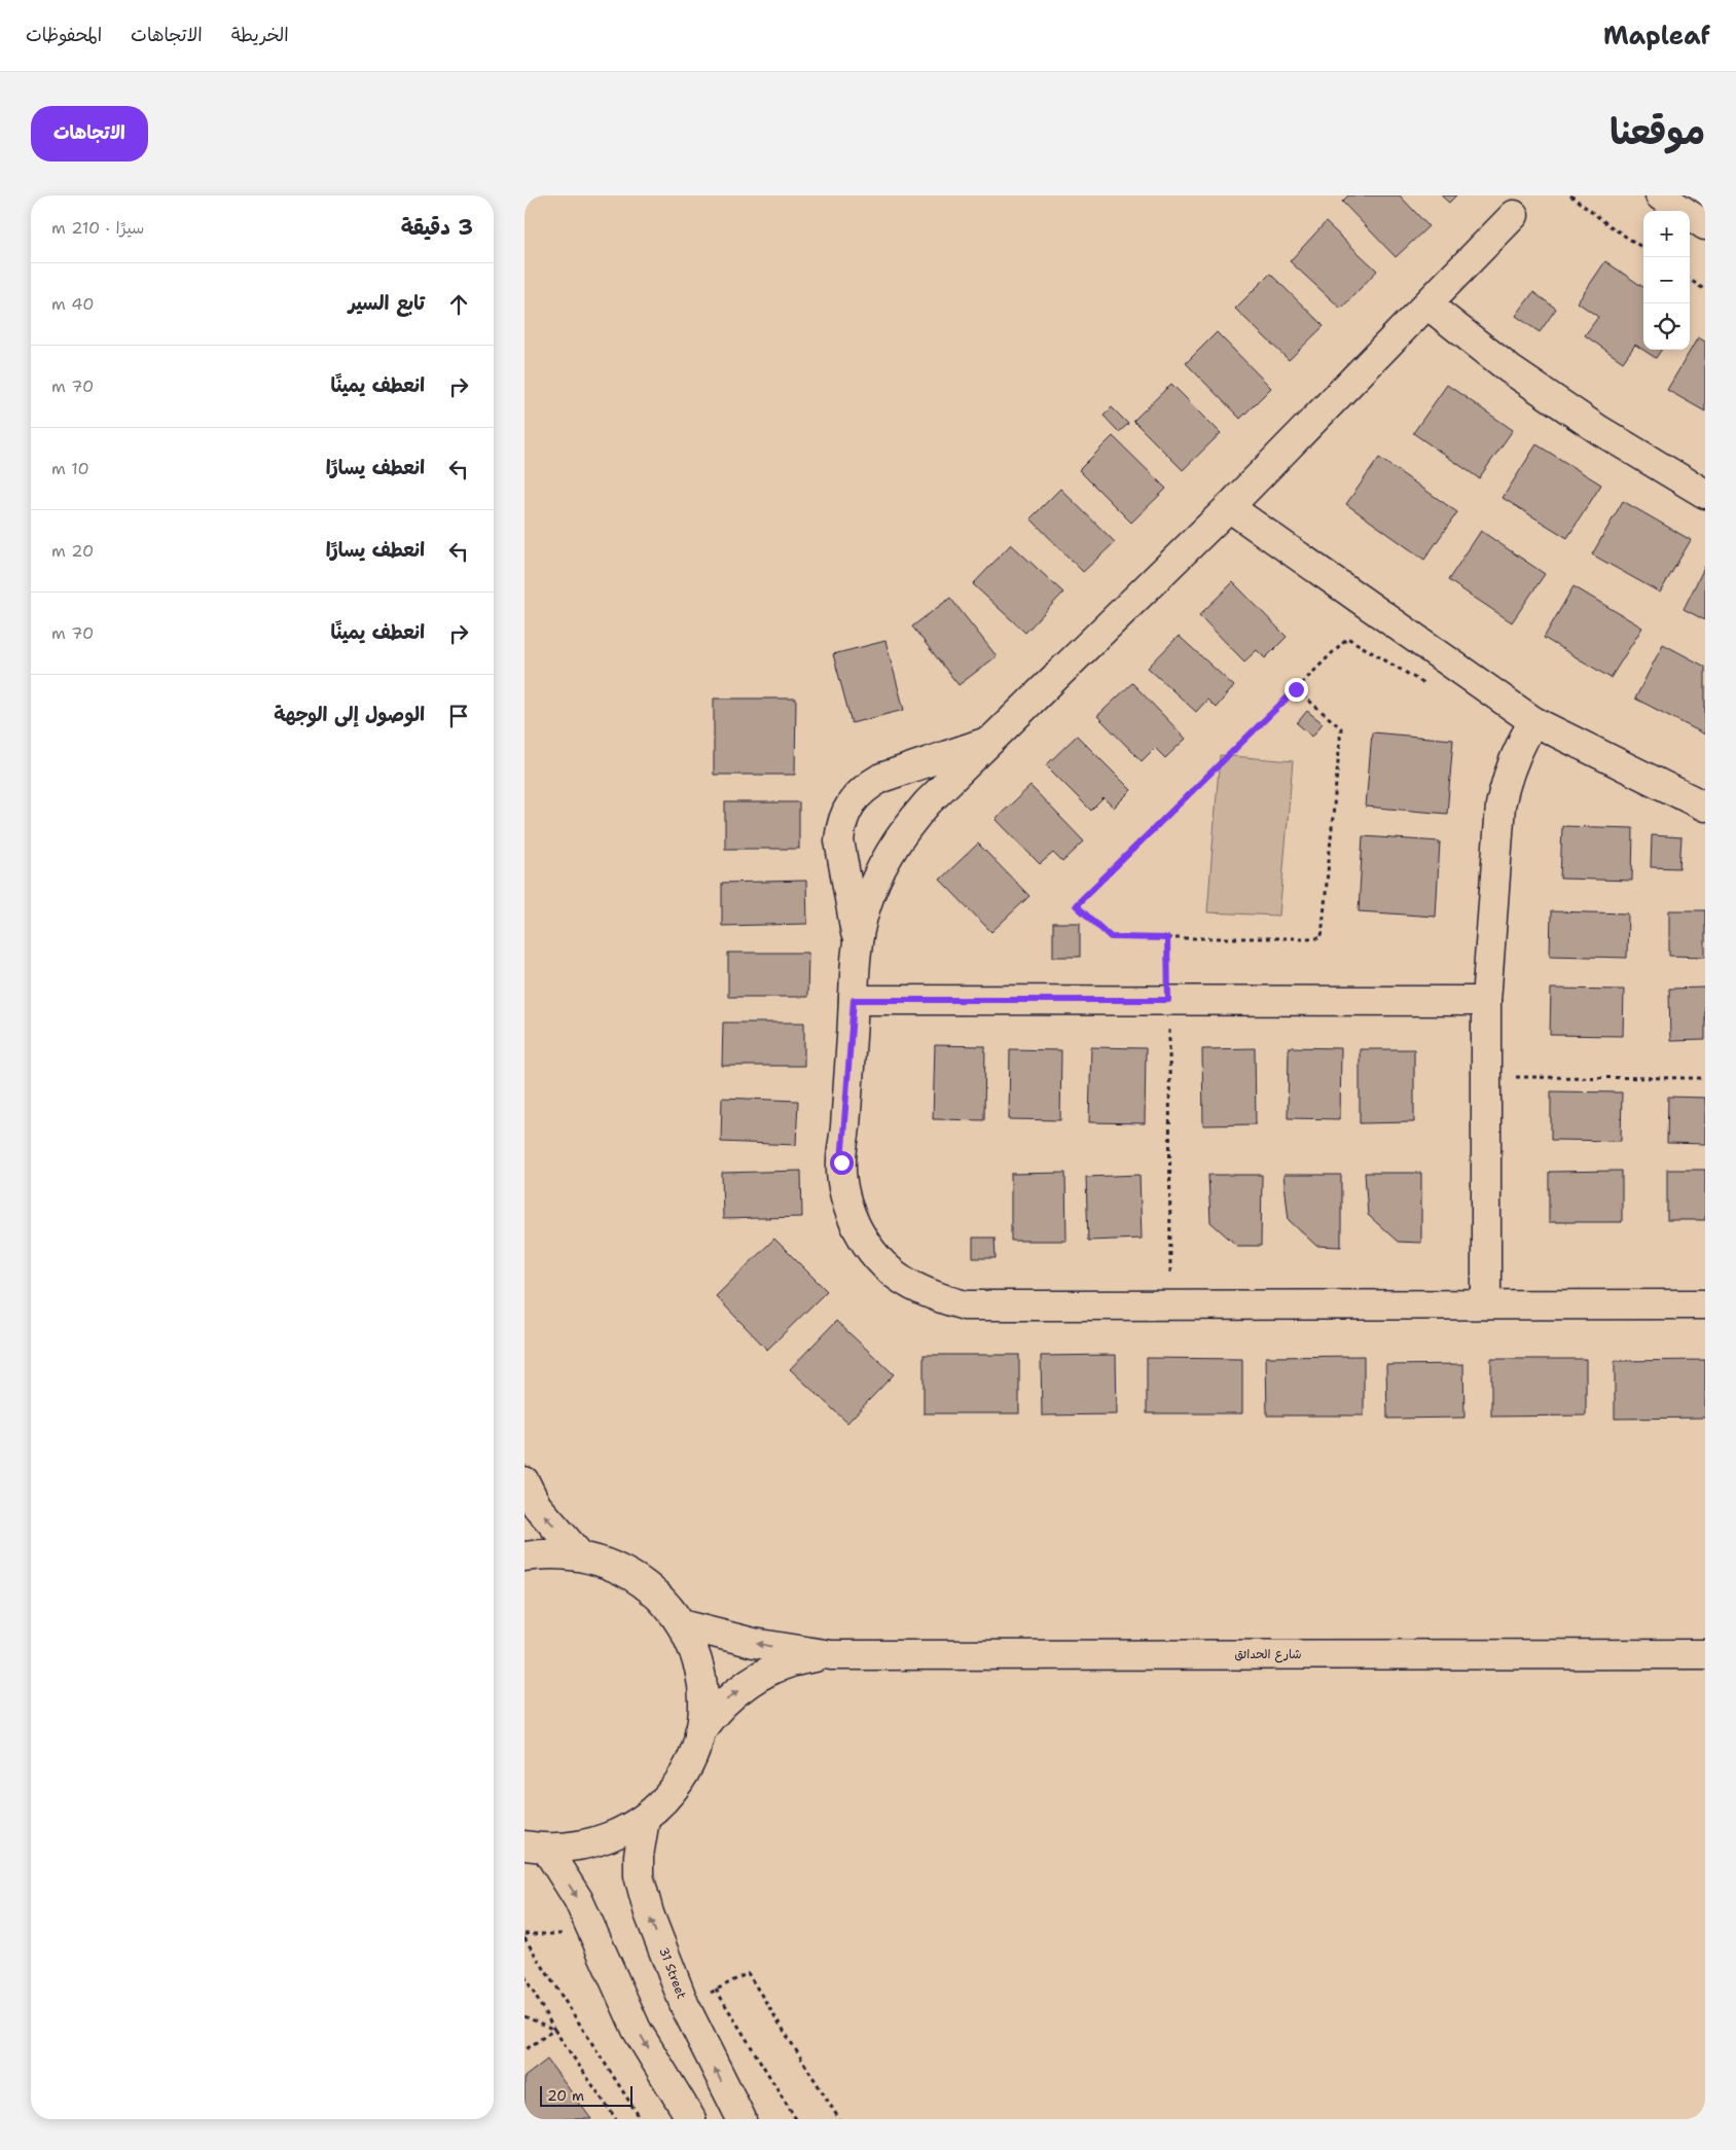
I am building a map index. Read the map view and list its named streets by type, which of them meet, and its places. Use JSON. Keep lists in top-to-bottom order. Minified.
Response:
{"streets":{"street":["شارع الحدائق","31 Street"]},"scale_bar":"20 m","page":{"header":"Mapleaf","nav":["الخريطة","الاتجاهات","المحفوظات"],"title":"موقعنا","buttons":"الاتجاهات","heading":["3 دقيقة","سيرًا · 210 m"],"map_buttons":["+","−"],"list":[["تابع السير","40 m"],["انعطف يمينًا","70 m"],["انعطف يسارًا","10 m"],["انعطف يسارًا","20 m"],["انعطف يمينًا","70 m"],"الوصول إلى الوجهة"],"scale":"20 m"}}
